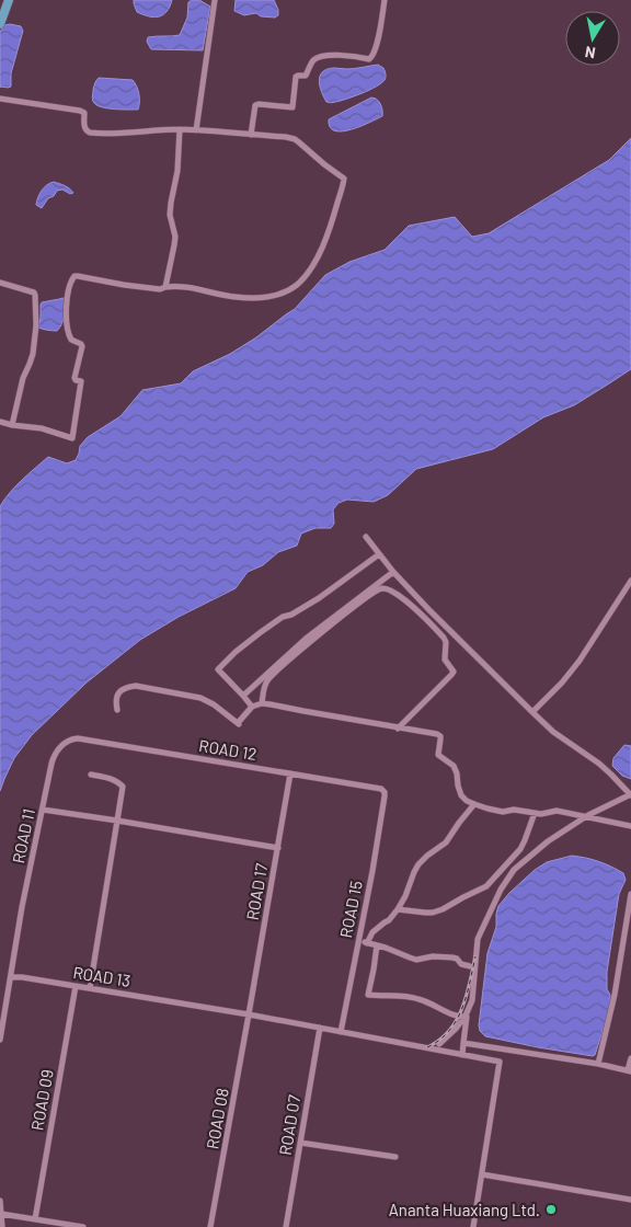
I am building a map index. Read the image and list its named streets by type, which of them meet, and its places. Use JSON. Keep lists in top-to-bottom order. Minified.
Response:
{"streets":{"street":["ROAD 12","ROAD 11","ROAD 17","ROAD 15","ROAD 13","ROAD 09","ROAD 08","ROAD 07"]},"crossings":[["ROAD 12","ROAD 11"],["ROAD 12","ROAD 17"],["ROAD 12","ROAD 15"],["ROAD 11","ROAD 13"],["ROAD 17","ROAD 13"],["ROAD 17","ROAD 08"],["ROAD 15","ROAD 13"],["ROAD 13","ROAD 09"],["ROAD 13","ROAD 08"],["ROAD 13","ROAD 07"]],"places":["Ananta Huaxiang Ltd."],"north":"bottom"}
